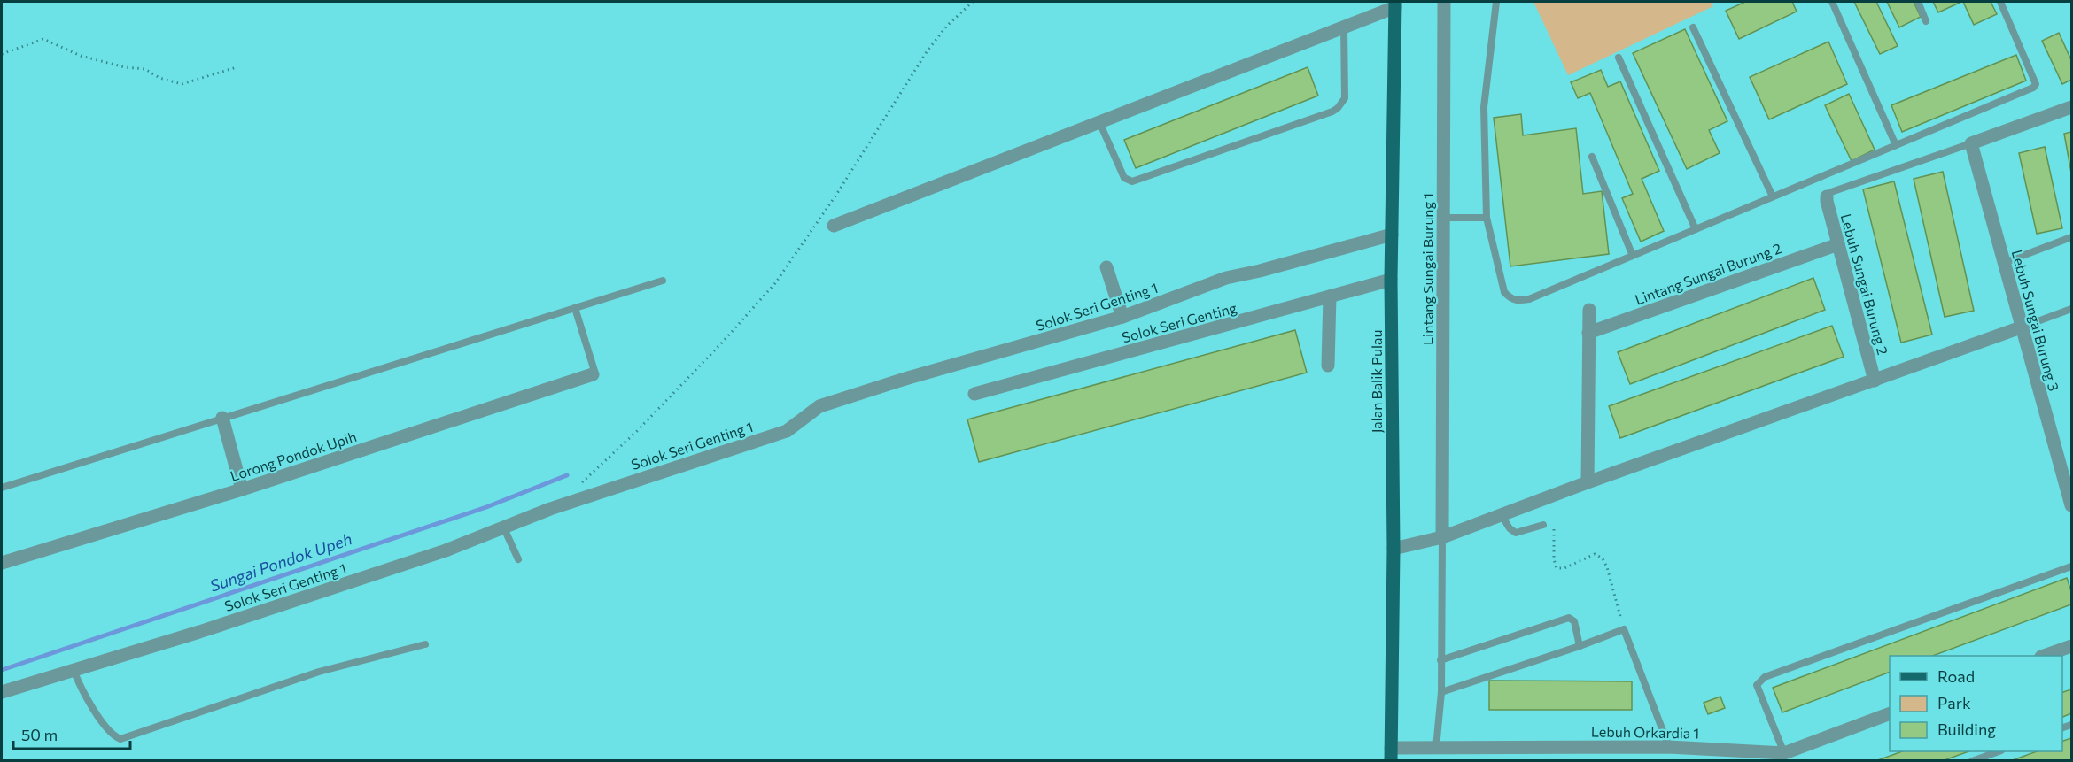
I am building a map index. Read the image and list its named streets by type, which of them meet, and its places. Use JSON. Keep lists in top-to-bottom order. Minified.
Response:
{"streets":{"main road":["Jalan Balik Pulau"],"street":["Lintang Sungai Burung 1","Lintang Sungai Burung 2","Lebuh Sungai Burung 2","Solok Seri Genting 1","Lebuh Sungai Burung 3","Solok Seri Genting","Lorong Pondok Upih","Lebuh Orkardia 1"]},"crossings":[["Lintang Sungai Burung 2","Lebuh Sungai Burung 2"],["Solok Seri Genting 1","Jalan Balik Pulau"],["Solok Seri Genting","Jalan Balik Pulau"],["Jalan Balik Pulau","Lebuh Orkardia 1"]],"water":["Sungai Pondok Upeh"],"legend":["Road","Park","Building"],"scale_bar":"50 m"}
